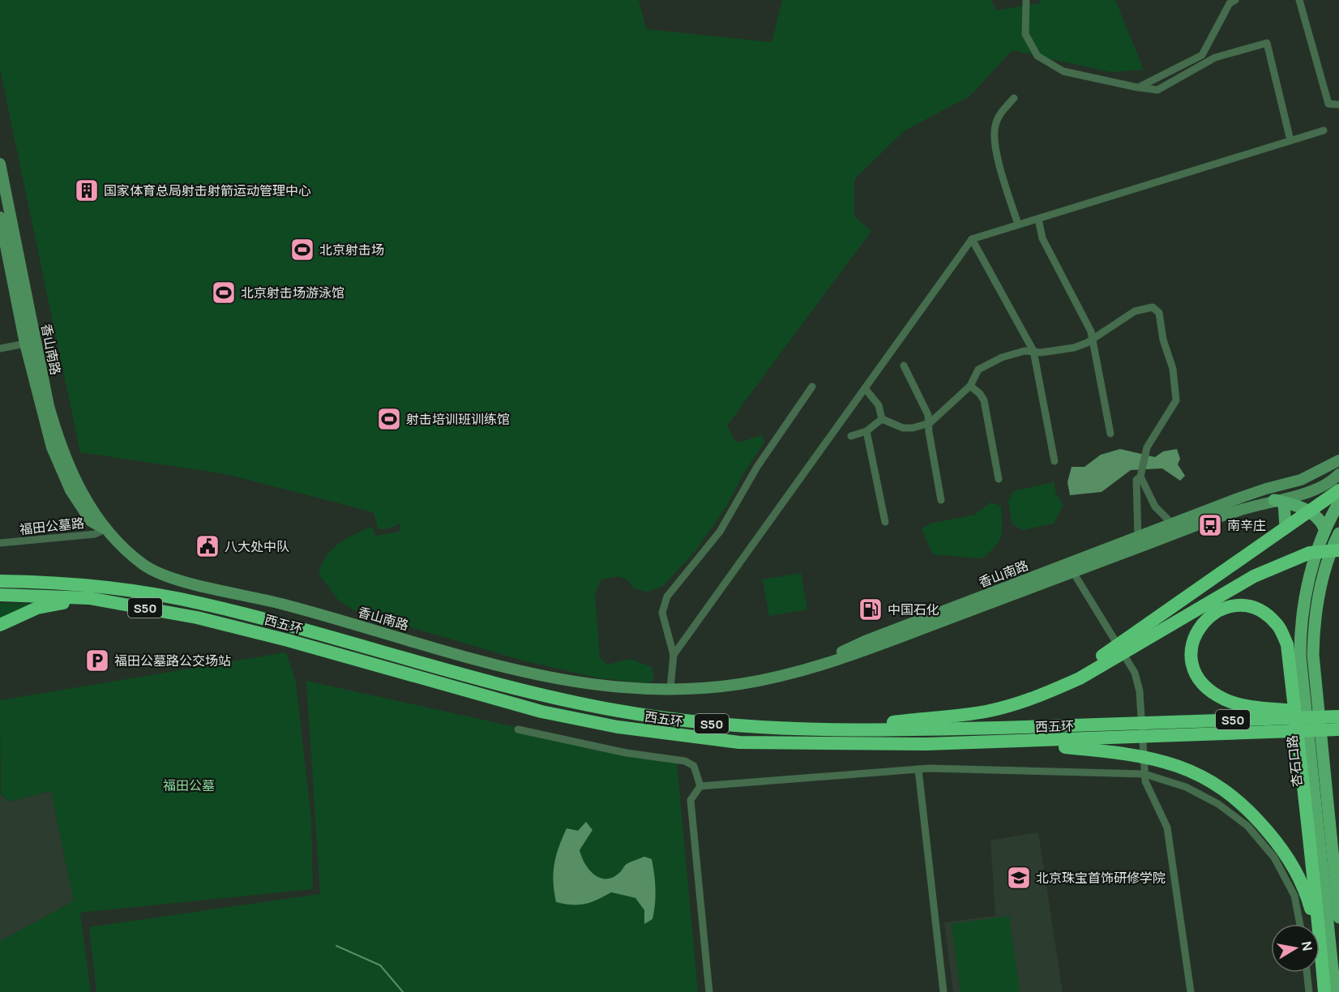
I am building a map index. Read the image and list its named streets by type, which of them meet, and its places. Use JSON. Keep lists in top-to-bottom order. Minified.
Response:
{"streets":{"highway":["S50","西五环"],"main road":["香山南路","杏石口路"],"street":["福田公墓路"]},"crossings":[["香山南路","福田公墓路"]],"parks":["福田公墓"],"places":{"building":["国家体育总局射击射箭运动管理中心"],"sports":["北京射击场","北京射击场游泳馆","射击培训班训练馆"],"bus stop":["南辛庄"],"public building":["八大处中队"],"fuel station":["中国石化"],"parking":["福田公墓路公交场站"],"school or university":["北京珠宝首饰研修学院"]},"north":"right"}
